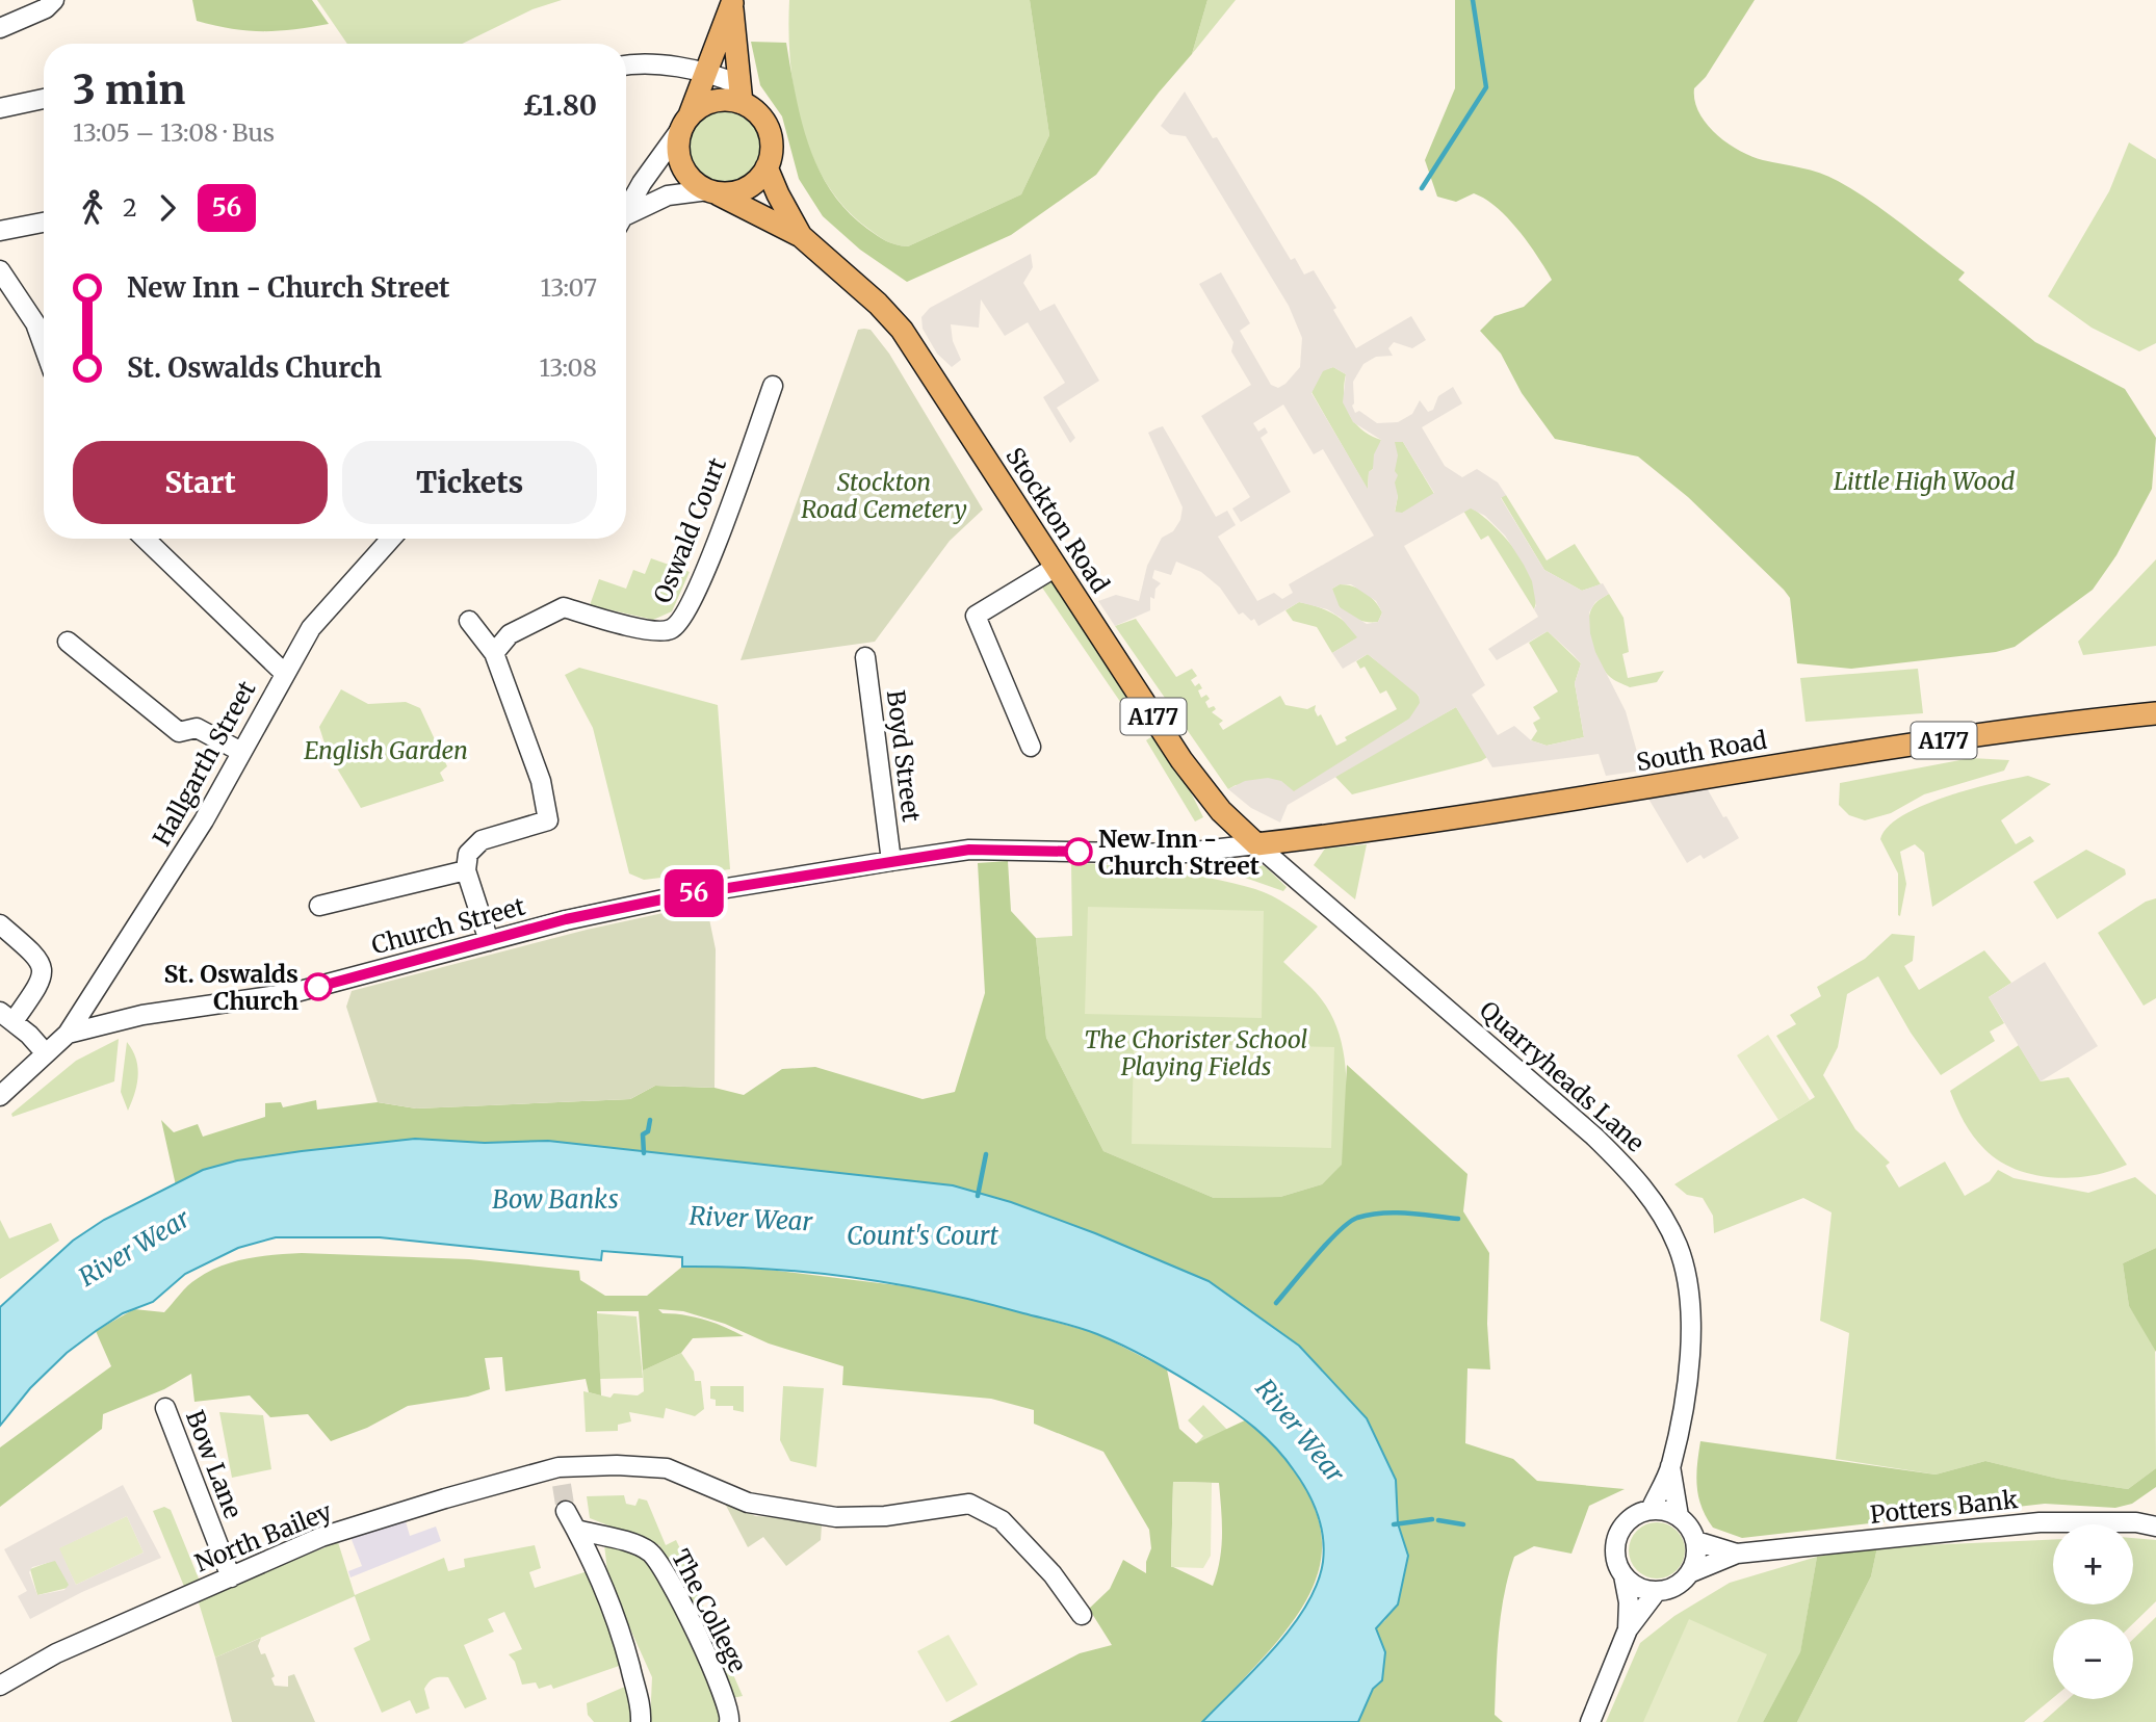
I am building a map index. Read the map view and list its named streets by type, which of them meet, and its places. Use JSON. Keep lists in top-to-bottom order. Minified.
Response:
{"streets":{"main road":["Stockton Road","A177","South Road"],"street":["Oswald Court","Boyd Street","Hallgarth Street","Church Street","Quarryheads Lane","Bow Lane","Potters Bank","North Bailey","The College"]},"crossings":[["Stockton Road","South Road"],["Stockton Road","Church Street"],["Stockton Road","Quarryheads Lane"],["South Road","Church Street"],["South Road","Quarryheads Lane"],["Boyd Street","Church Street"],["Hallgarth Street","Church Street"],["Church Street","Quarryheads Lane"],["Bow Lane","North Bailey"]],"water":["Bow Banks","River Wear","Count's Court"],"parks":["Little High Wood","Stockton Road Cemetery","English Garden","The Chorister School Playing Fields"],"places":["New Inn - Church Street","St. Oswalds Church"],"lines":["bus line 56"],"page":{"on_map":"56","heading":["3 min","13:05 – 13:08 · Bus","£1.80"],"legs":["2","56"],"list":[{"name":"New Inn - Church Street","value":"13:07"},{"name":"St. Oswalds Church","value":"13:08"}],"buttons":["Start","Tickets"],"map_buttons":["+","−"]}}
